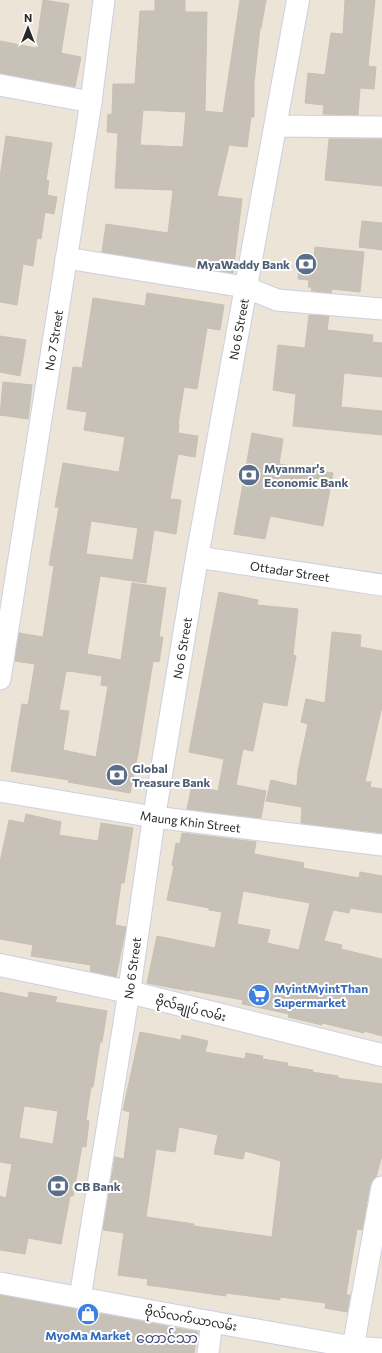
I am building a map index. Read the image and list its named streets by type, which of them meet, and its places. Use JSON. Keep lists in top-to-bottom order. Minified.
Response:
{"streets":{"street":["No 6 Street","No 7 Street","Ottadar Street","Maung Khin Street","ဗိုလ်ချုပ် လမ်း","ဗိုလ်လက်ယာလမ်း"]},"crossings":[["No 6 Street","Ottadar Street"],["No 6 Street","Maung Khin Street"],["No 6 Street","ဗိုလ်ချုပ် လမ်း"],["No 6 Street","ဗိုလ်လက်ယာလမ်း"]],"districts":["တောင်သာ"],"places":{"bank":["MyaWaddy Bank","Myanmar's Economic Bank","Global Treasure Bank","CB Bank"],"supermarket":["MyintMyintThan Supermarket"],"shop":["MyoMa Market"]},"north":"top"}
